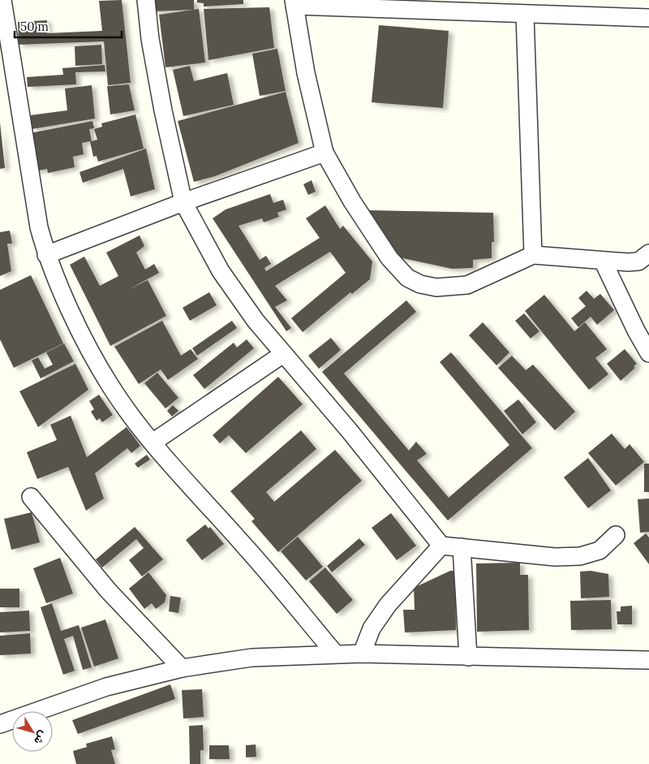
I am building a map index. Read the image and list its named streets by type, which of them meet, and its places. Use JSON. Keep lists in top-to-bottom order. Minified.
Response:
{"scale_bar":"50 m","north":"bottom right"}
